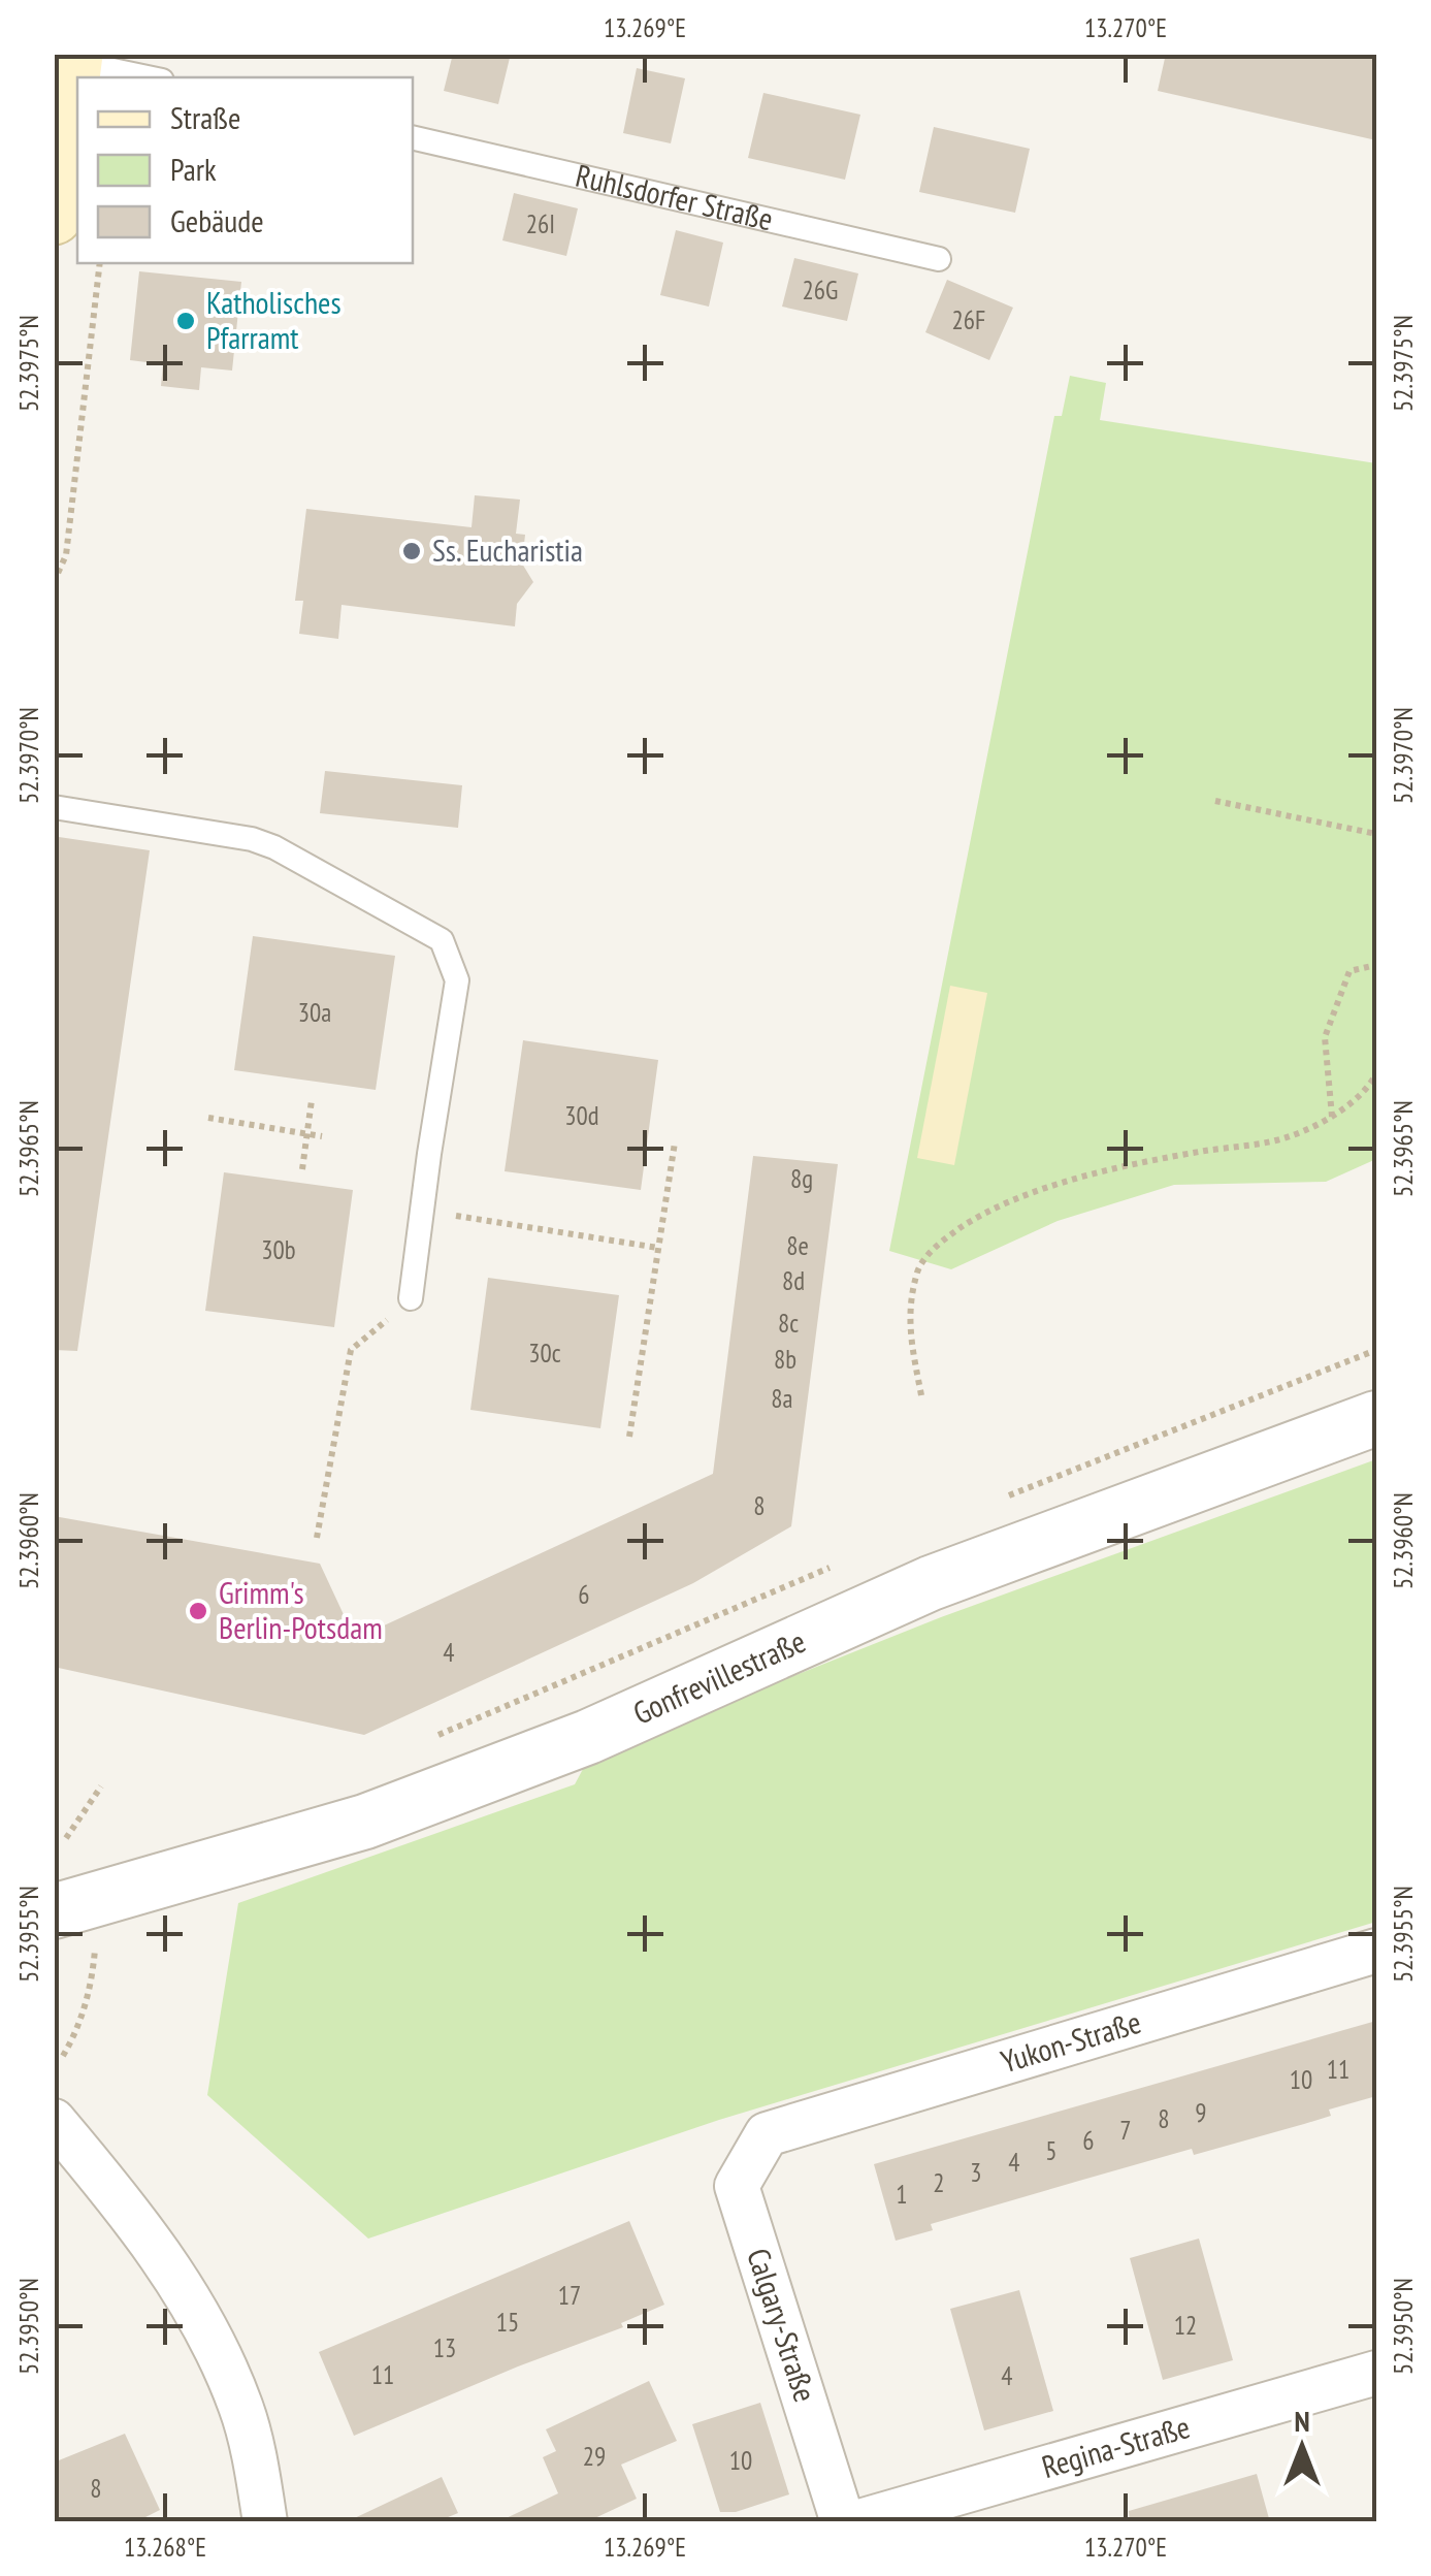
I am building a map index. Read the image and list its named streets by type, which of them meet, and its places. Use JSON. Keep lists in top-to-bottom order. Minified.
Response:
{"streets":{"street":["Gonfrevillestraße","Yukon-Straße","Calgary-Straße","Regina-Straße"],"lane":["Ruhlsdorfer Straße"]},"crossings":[["Yukon-Straße","Calgary-Straße"]],"places":["Katholisches Pfarramt","Ss. Eucharistia","Grimm's Berlin-Potsdam"],"house_numbers":["26I","26G","26F","30a","30d","8g","8e","30b","8d","8c","30c","8b","8a","8","6","4","11","10","9","8","7","6","5","4","3","2","1","17","15","12","13","11","4","29","10","8"],"legend":["Straße","Park","Gebäude"],"north":"top","coordinates":["13.269°E","13.270°E","52.3975°N","52.3970°N","52.3965°N","52.3960°N","52.3955°N","52.3950°N","13.268°E"]}
